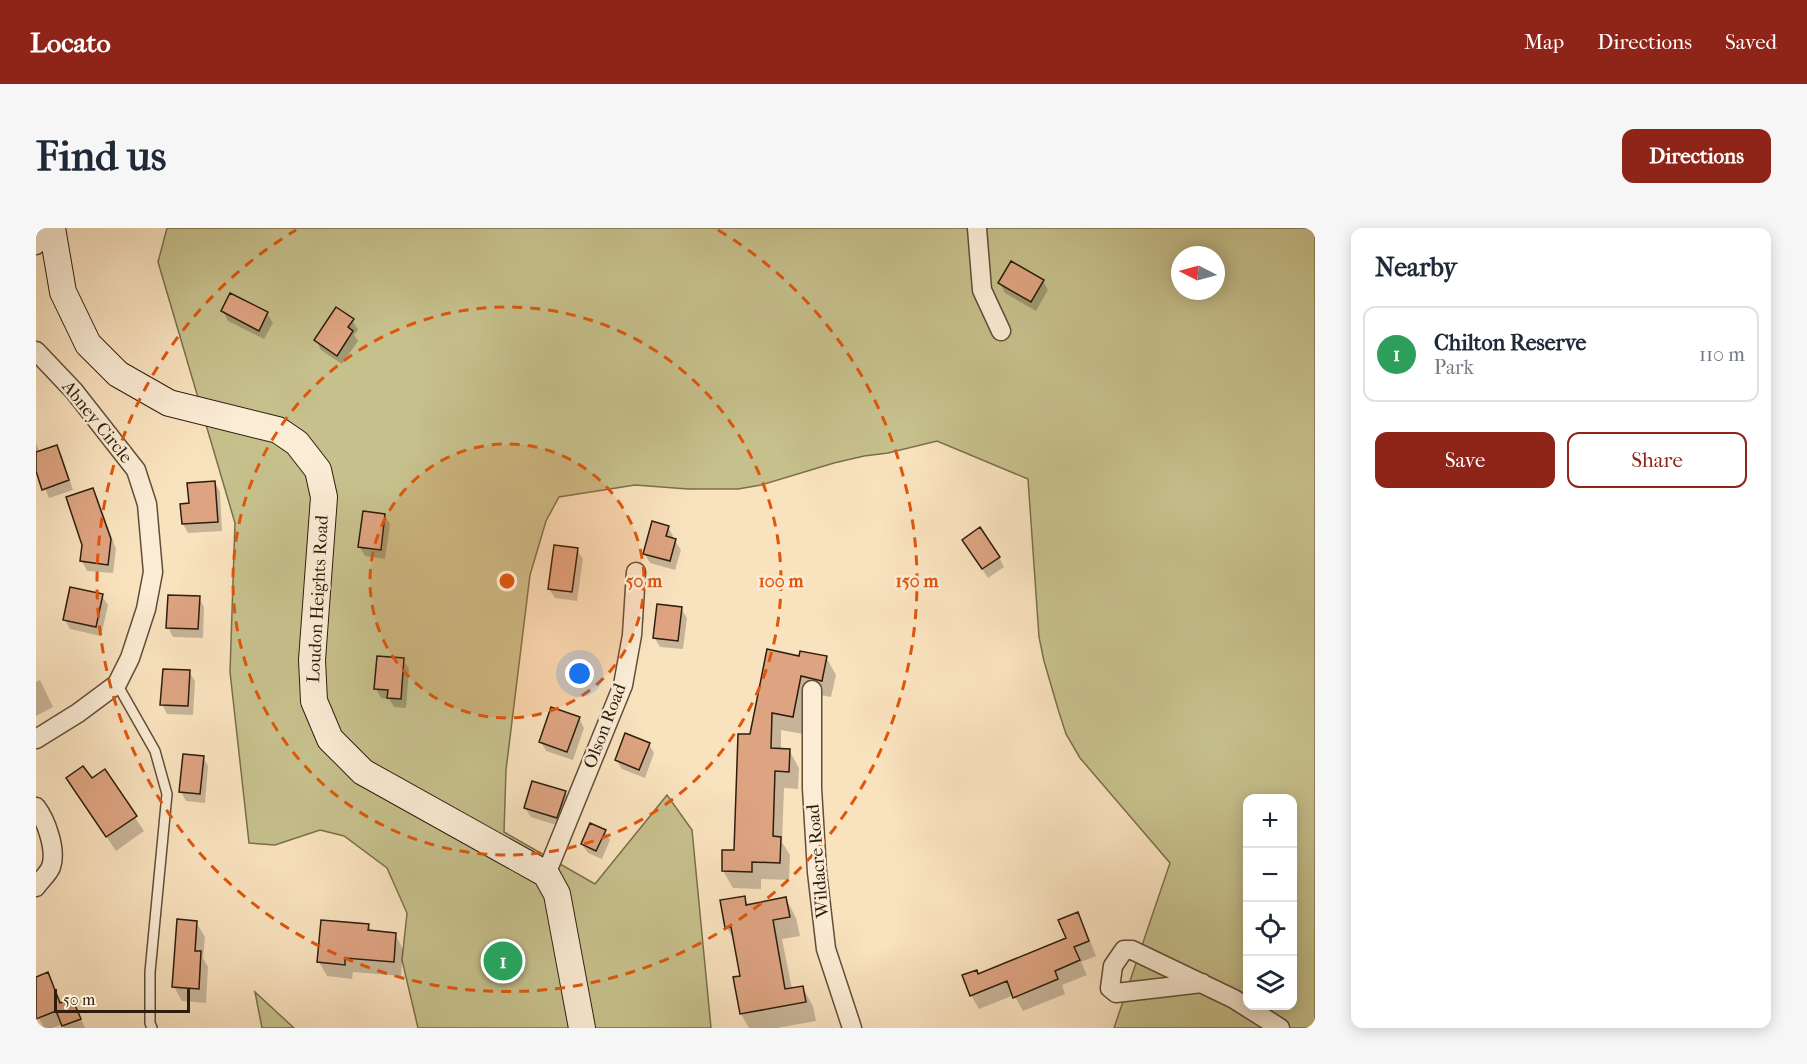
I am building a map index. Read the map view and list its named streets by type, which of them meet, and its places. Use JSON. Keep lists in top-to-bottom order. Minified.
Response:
{"streets":{"street":["Abney Circle","Loudon Heights Road","Olson Road","Wildacre Road"]},"crossings":[["Loudon Heights Road","Olson Road"]],"scale_bar":"50 m","north":"left","page":{"header":"Locato","nav":["Map","Directions","Saved"],"buttons":["Directions",["Save","Share"]],"title":"Find us","heading":"Nearby","list":[{"mark":"1","name":"Chilton Reserve","note":"Park","value":"110 m"}],"map_buttons":["+","−"],"pins":"1","scale":"50 m"},"rings":["50 m","100 m","150 m"]}
